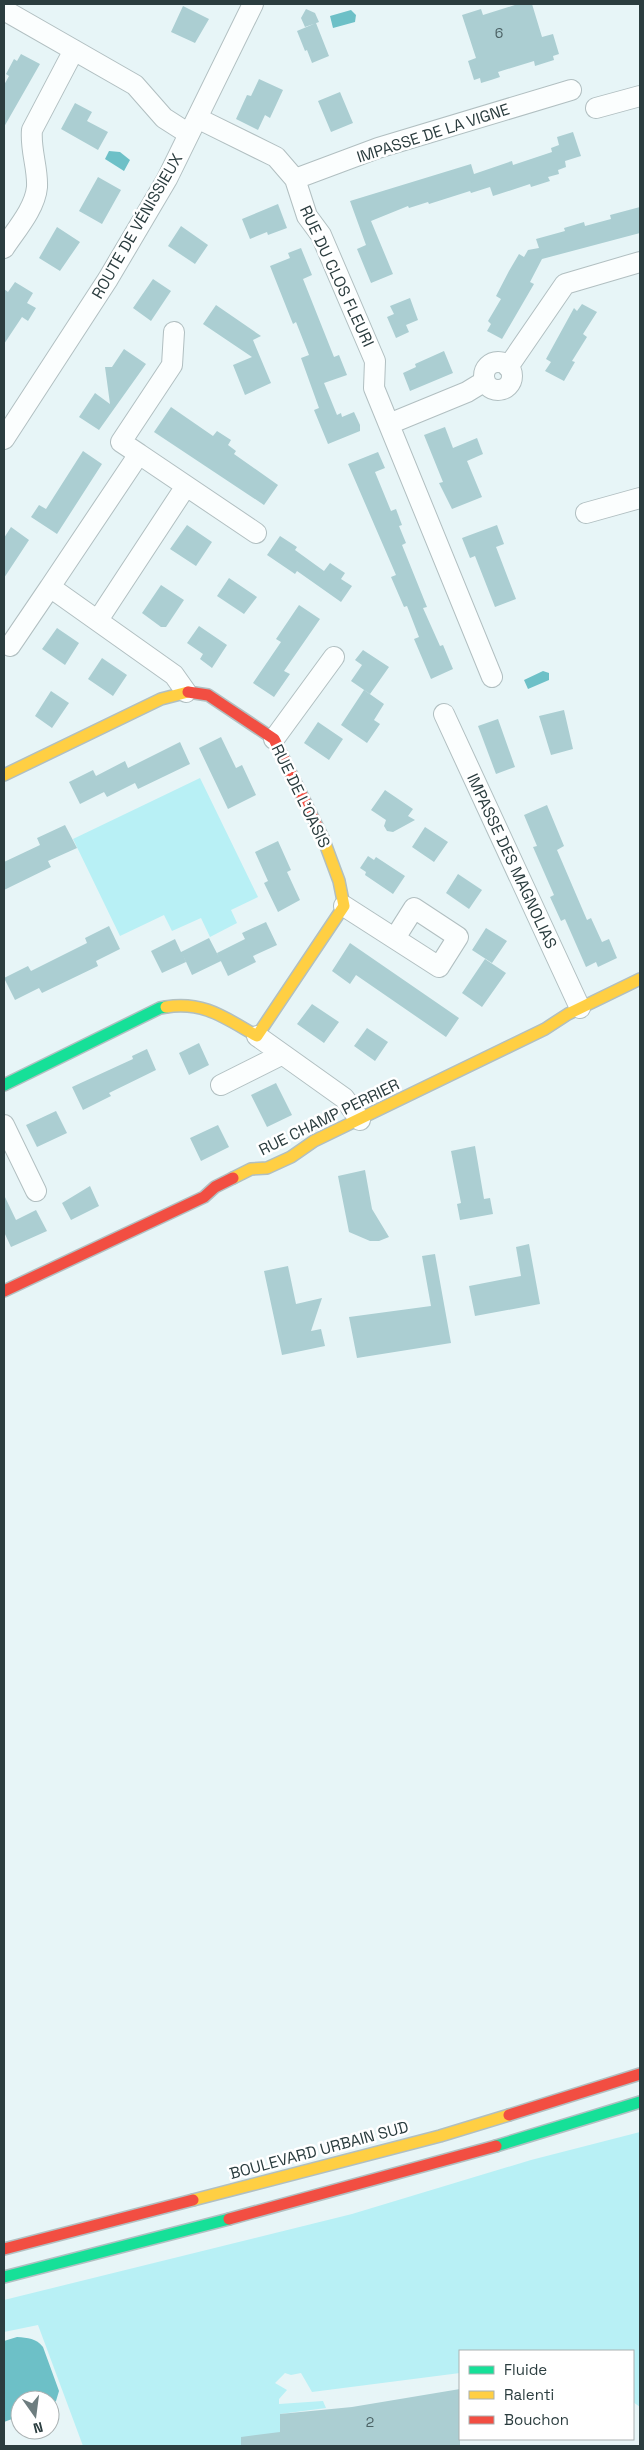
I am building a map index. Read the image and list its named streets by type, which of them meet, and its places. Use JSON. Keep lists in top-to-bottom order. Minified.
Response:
{"streets":{"main road":["RUE DE L'OASIS","RUE CHAMP PERRIER","BOULEVARD URBAIN SUD"],"street":["IMPASSE DE LA VIGNE","ROUTE DE VÉNISSIEUX","RUE DU CLOS FLEURI","IMPASSE DES MAGNOLIAS"]},"crossings":[["IMPASSE DE LA VIGNE","RUE DU CLOS FLEURI"],["ROUTE DE VÉNISSIEUX","RUE DU CLOS FLEURI"],["IMPASSE DES MAGNOLIAS","RUE CHAMP PERRIER"]],"house_numbers":["6","2"],"legend":["Fluide","Ralenti","Bouchon"],"north":"bottom"}
